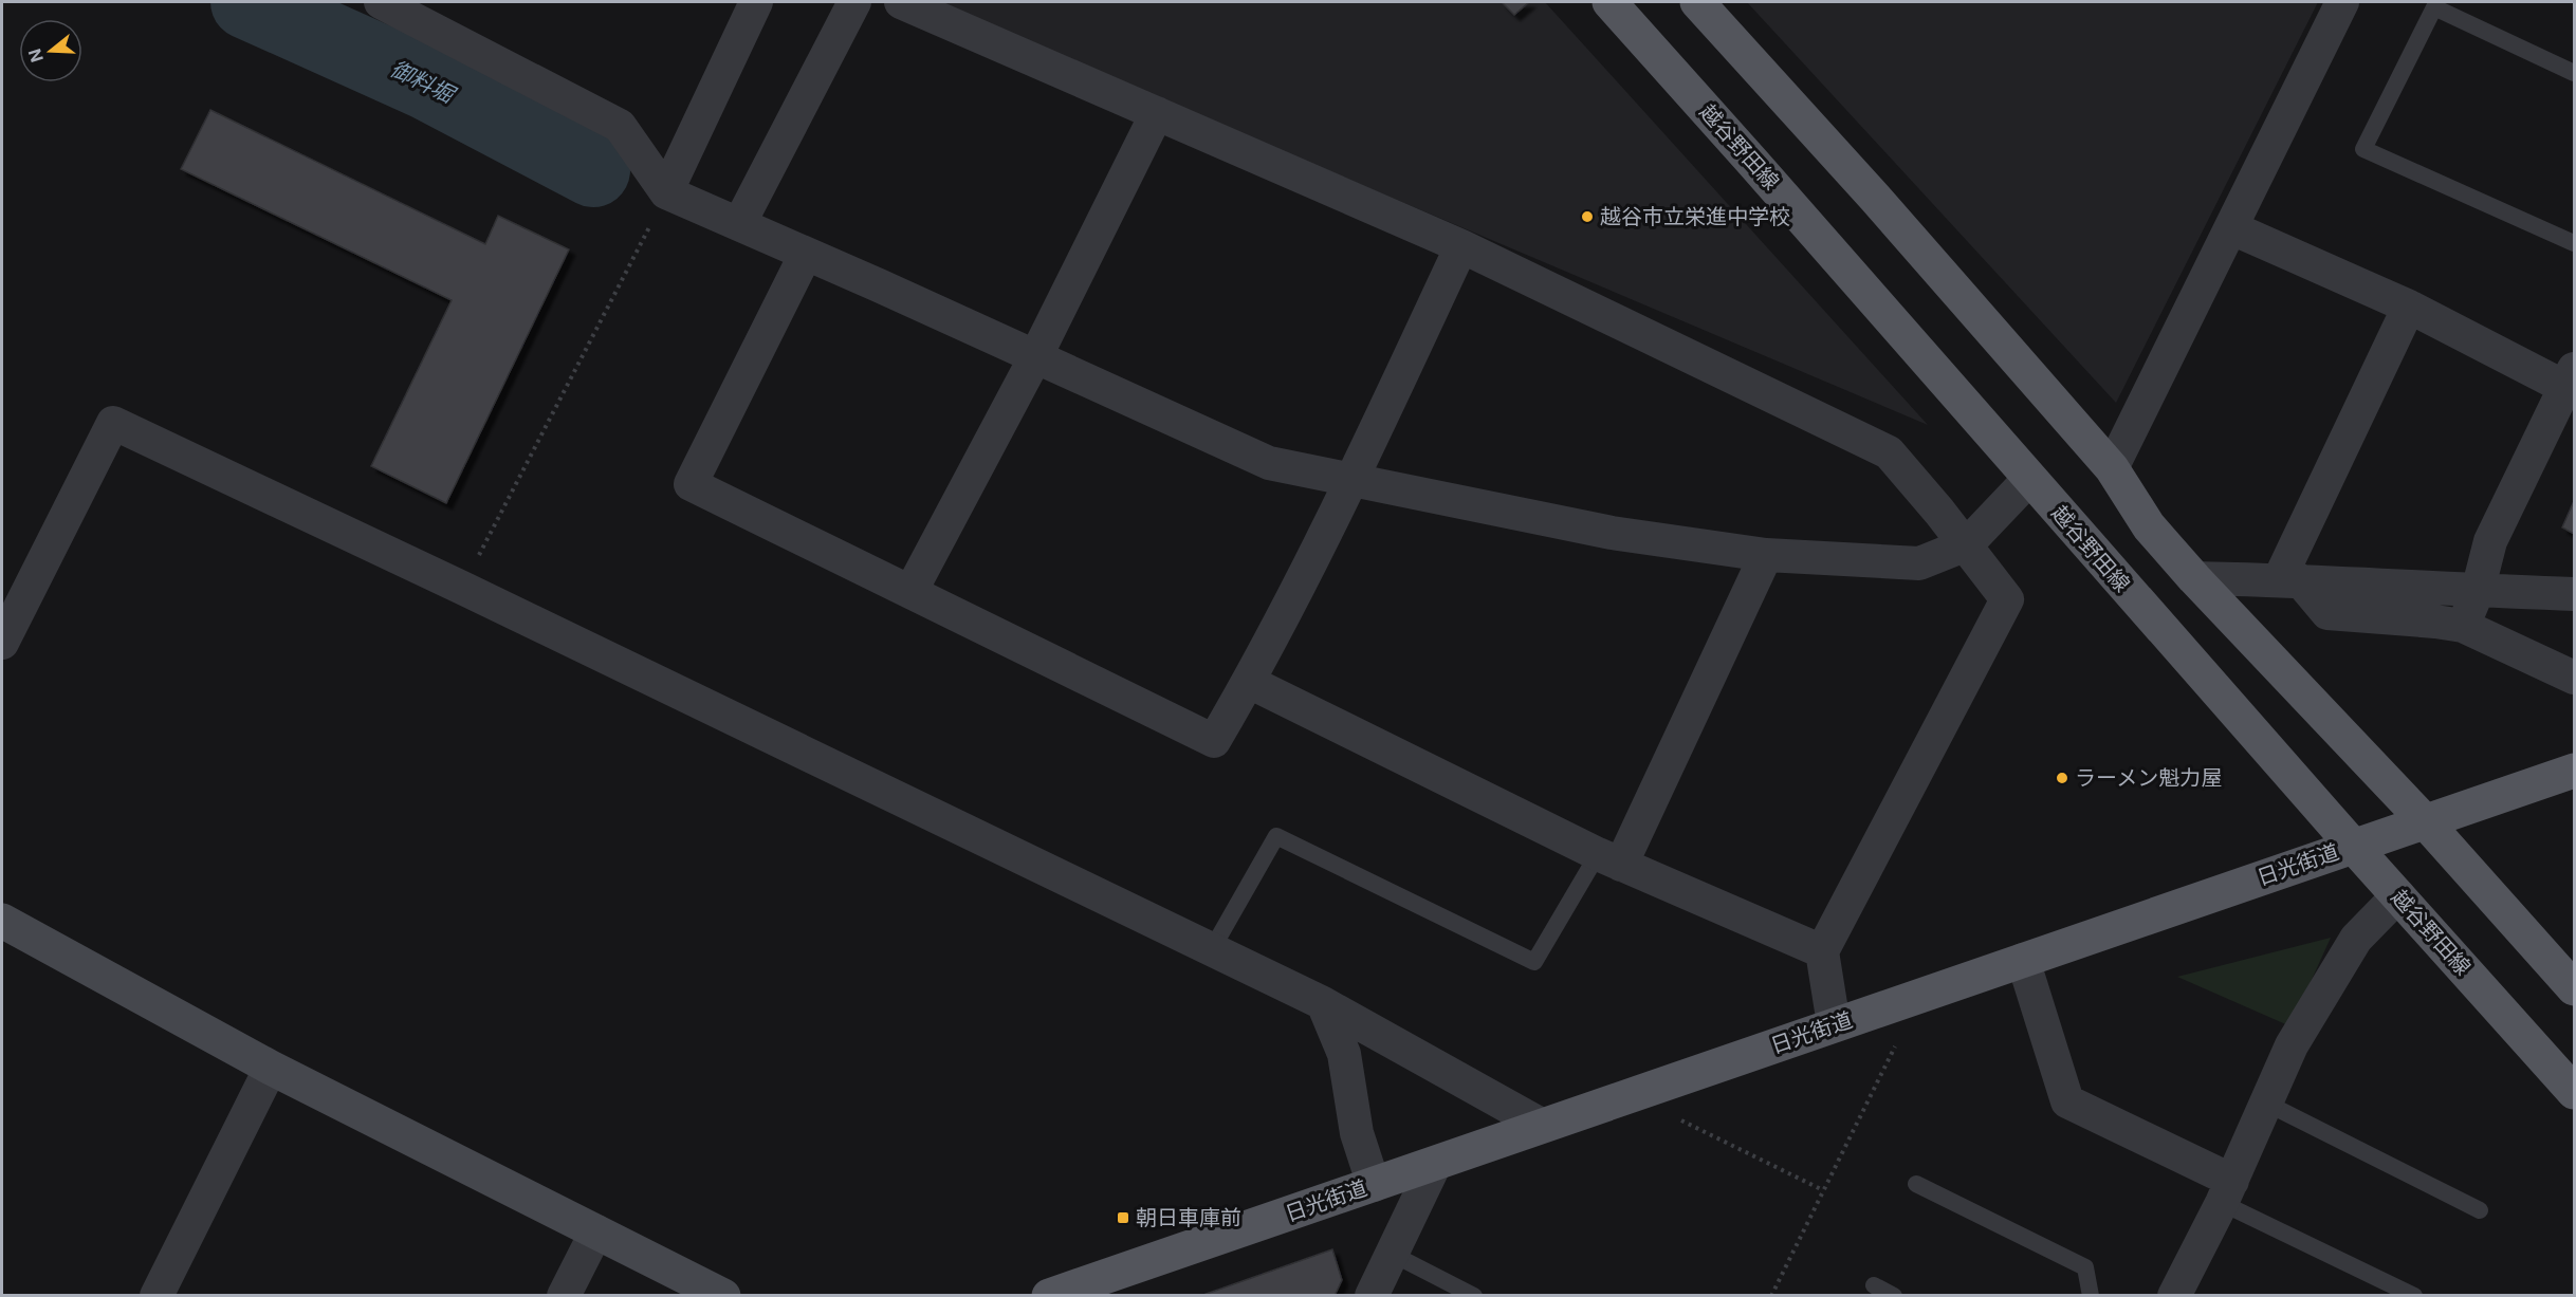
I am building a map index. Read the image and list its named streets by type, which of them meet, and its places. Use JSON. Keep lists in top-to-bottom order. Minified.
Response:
{"streets":{"main road":["越谷野田線","日光街道"]},"crossings":[["越谷野田線","日光街道"]],"water":["御料堀"],"places":{"other":["越谷市立栄進中学校","ラーメン魁力屋"],"transit":["朝日車庫前"]},"north":"left"}
